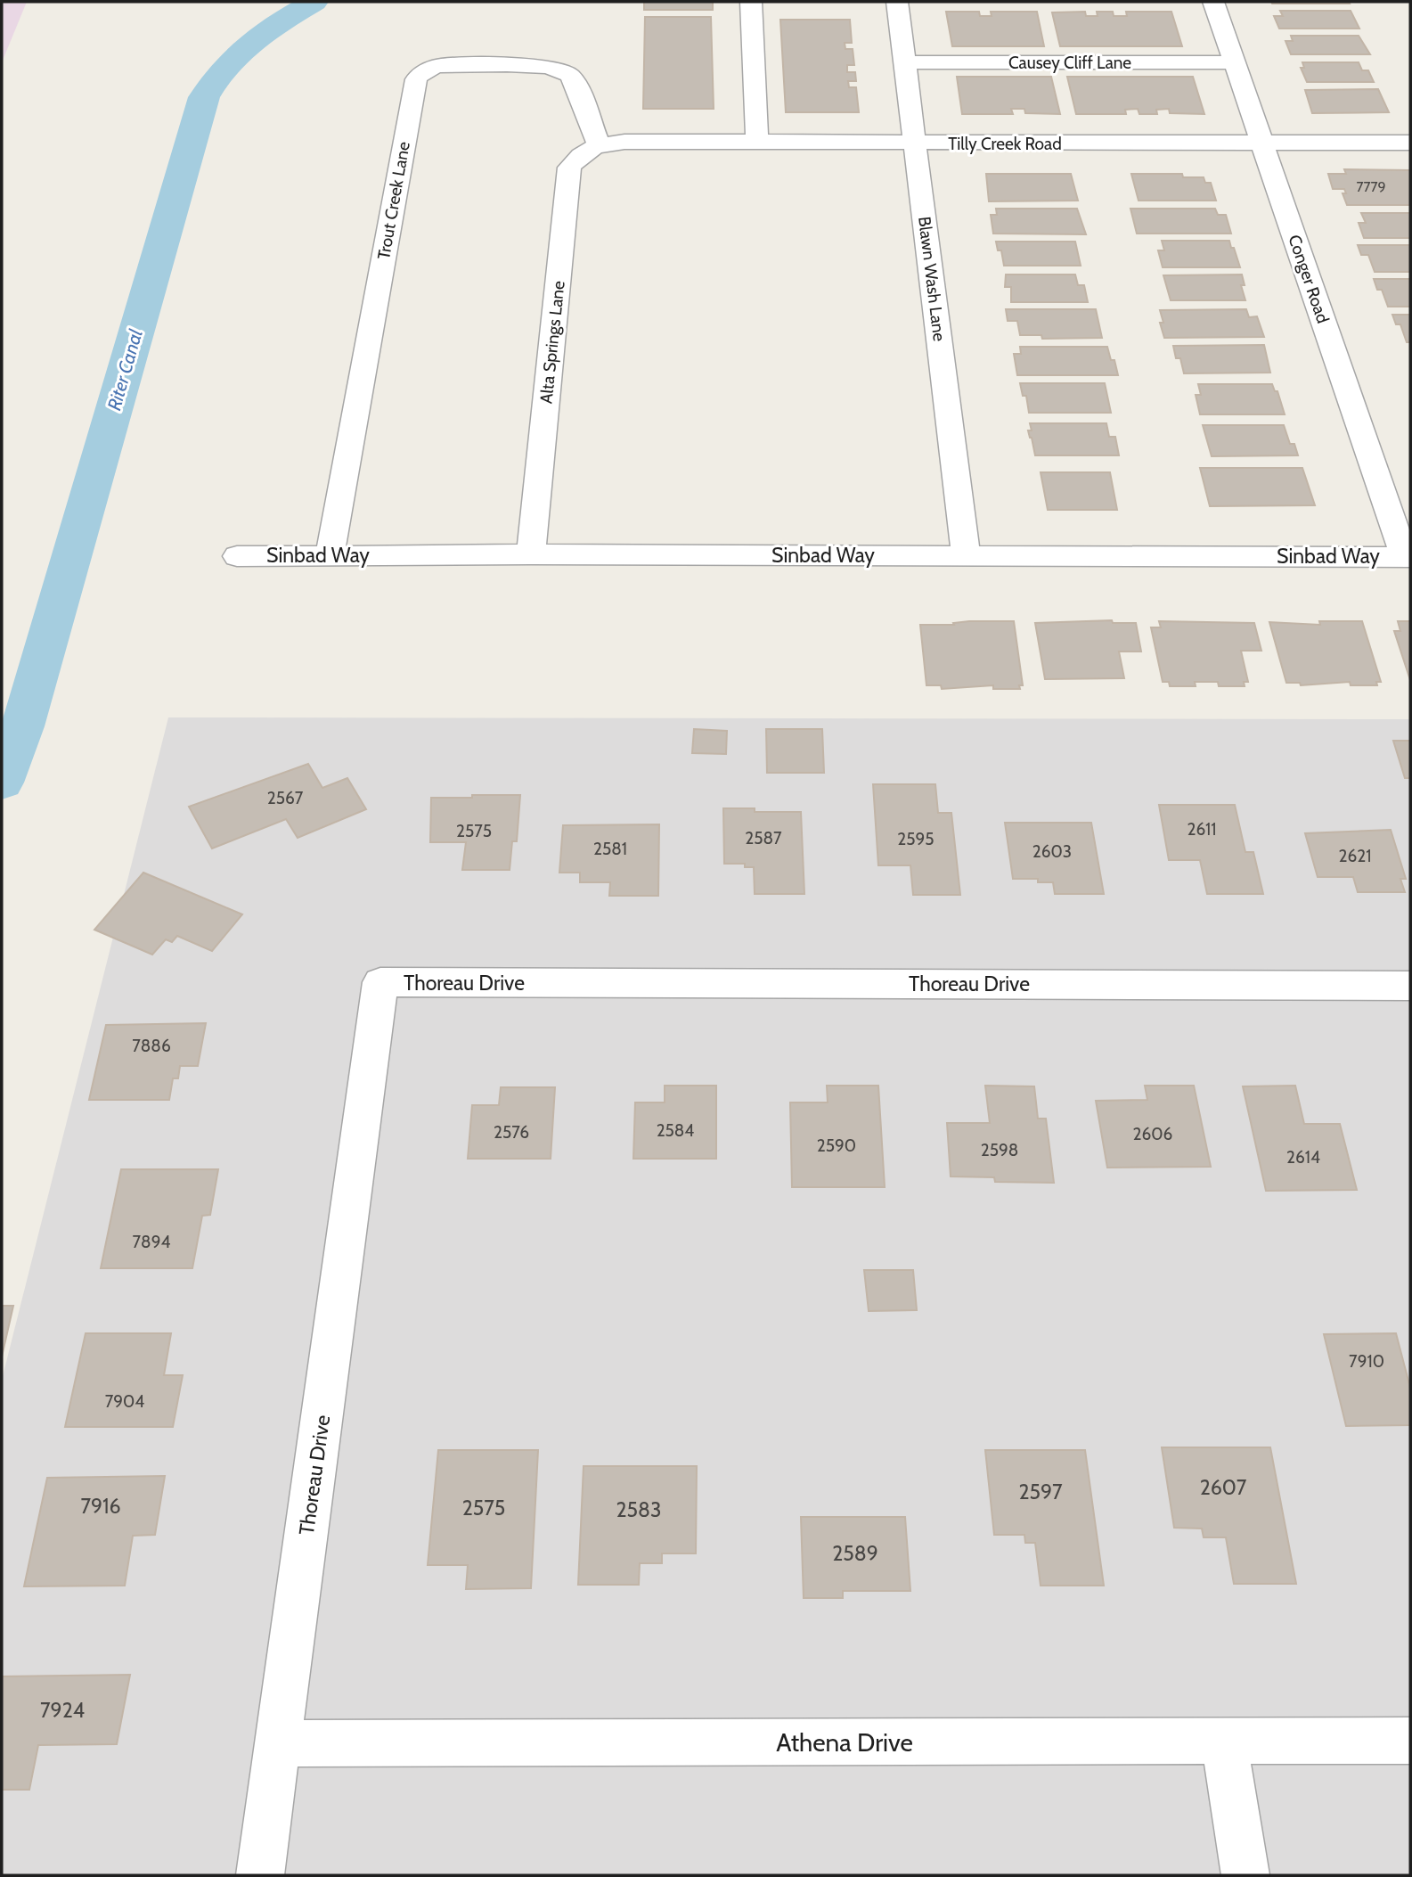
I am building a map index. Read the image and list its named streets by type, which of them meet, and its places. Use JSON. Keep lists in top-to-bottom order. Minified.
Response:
{"streets":{"street":["Causey Cliff Lane","Tilly Creek Road","Trout Creek Lane","Blawn Wash Lane","Conger Road","Alta Springs Lane","Sinbad Way","Thoreau Drive","Athena Drive"]},"crossings":[["Causey Cliff Lane","Blawn Wash Lane"],["Causey Cliff Lane","Conger Road"],["Tilly Creek Road","Trout Creek Lane"],["Tilly Creek Road","Blawn Wash Lane"],["Tilly Creek Road","Conger Road"],["Tilly Creek Road","Alta Springs Lane"],["Trout Creek Lane","Alta Springs Lane"],["Trout Creek Lane","Sinbad Way"],["Blawn Wash Lane","Sinbad Way"],["Conger Road","Sinbad Way"],["Alta Springs Lane","Sinbad Way"],["Thoreau Drive","Athena Drive"]],"water":["Riter Canal"],"house_numbers":["7779","2567","2611","2575","2587","2595","2581","2603","2621","7886","2584","2576","2606","2590","2598","2614","7894","7910","7904","2607","2597","7916","2575","2583","2589","7924"]}
